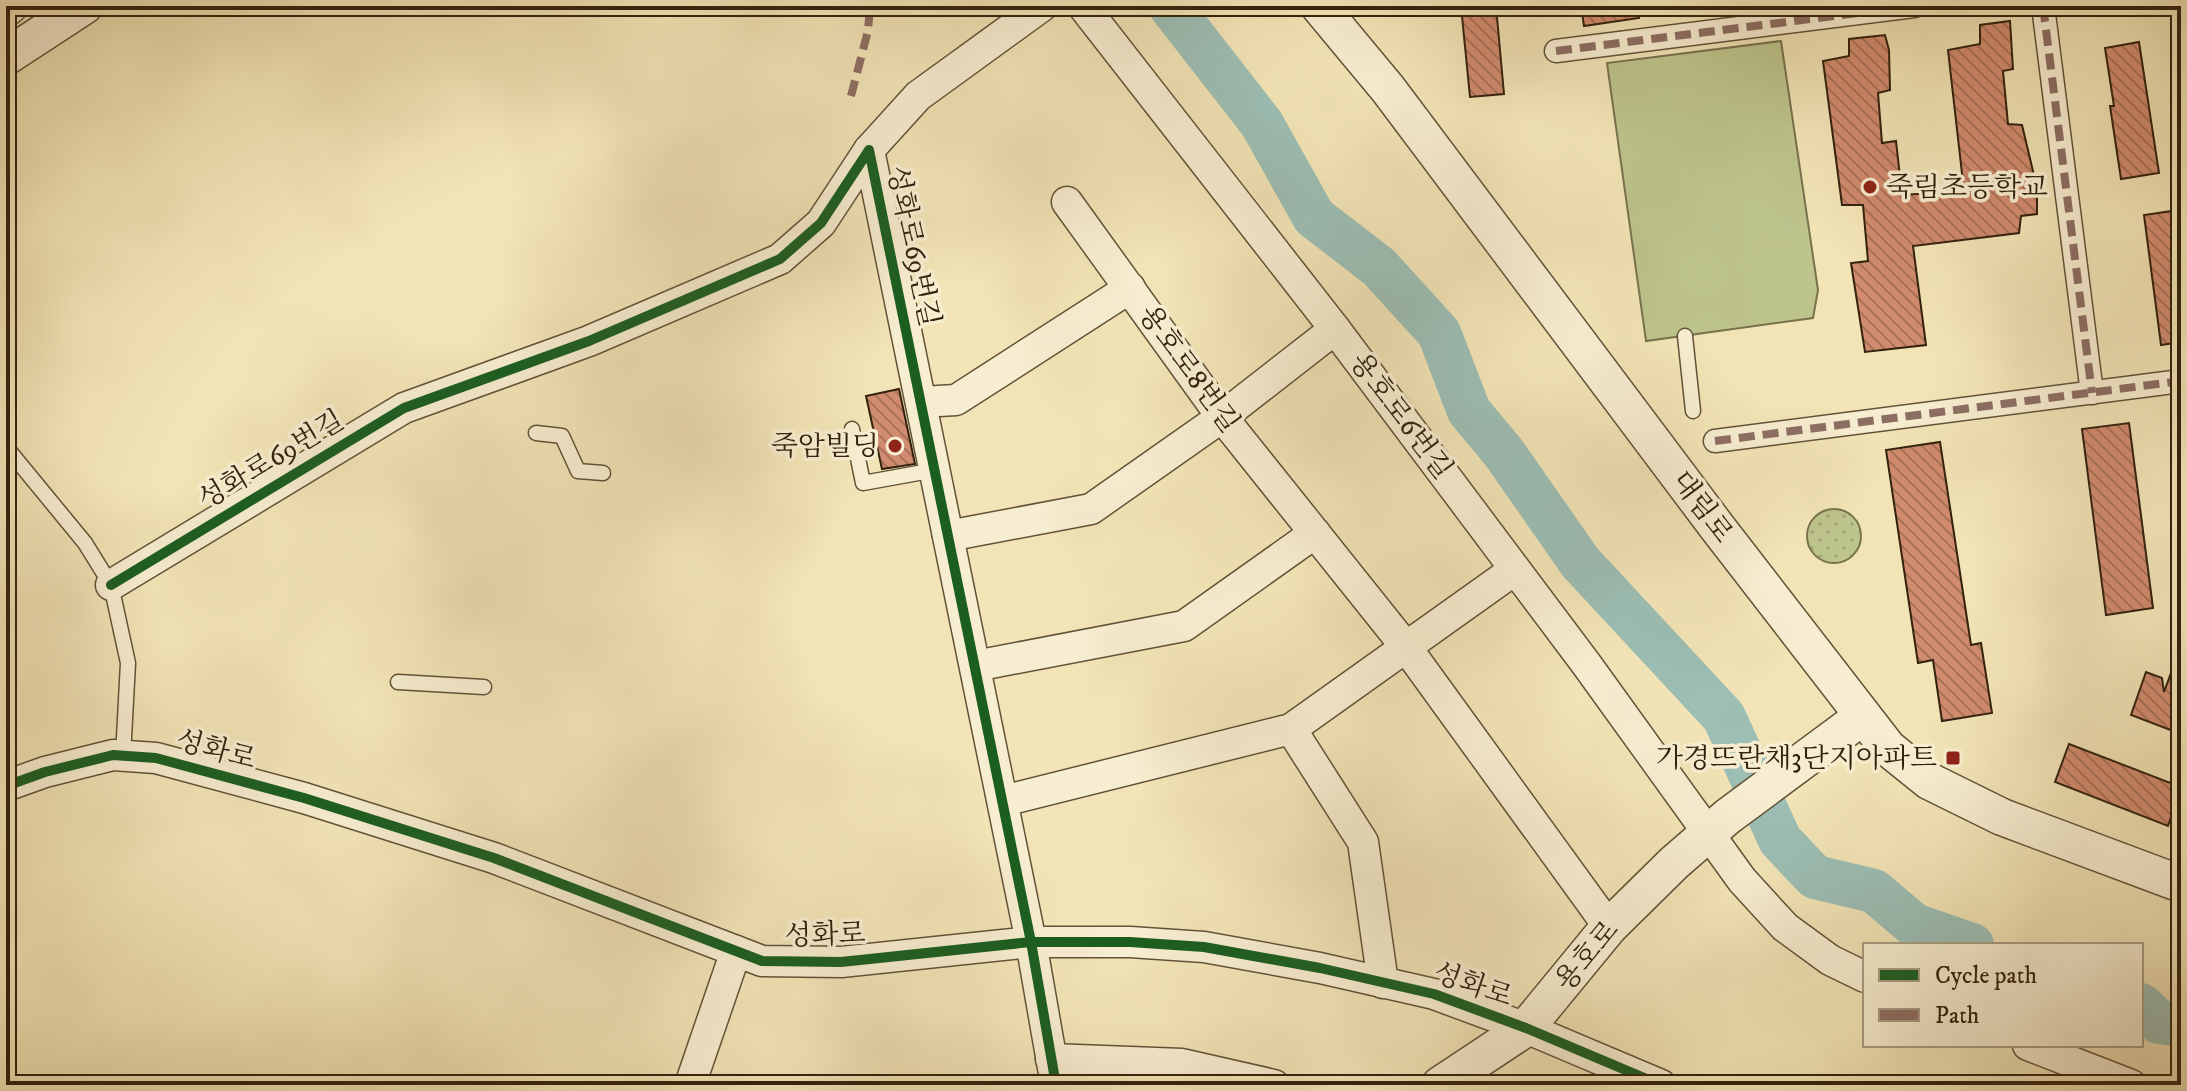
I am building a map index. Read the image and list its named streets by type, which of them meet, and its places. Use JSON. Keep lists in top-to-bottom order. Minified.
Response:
{"streets":{"street":["성화로69번길","용호로8번길","용호로6번길","대림로","성화로","용호로"]},"crossings":[["성화로69번길","성화로"],["용호로8번길","용호로"],["용호로6번길","용호로"],["대림로","용호로"],["성화로","용호로"]],"places":{"other":["죽림초등학교","죽암빌딩"],"transit":["가경뜨란채3단지아파트"]},"legend":["Cycle path","Path"]}
